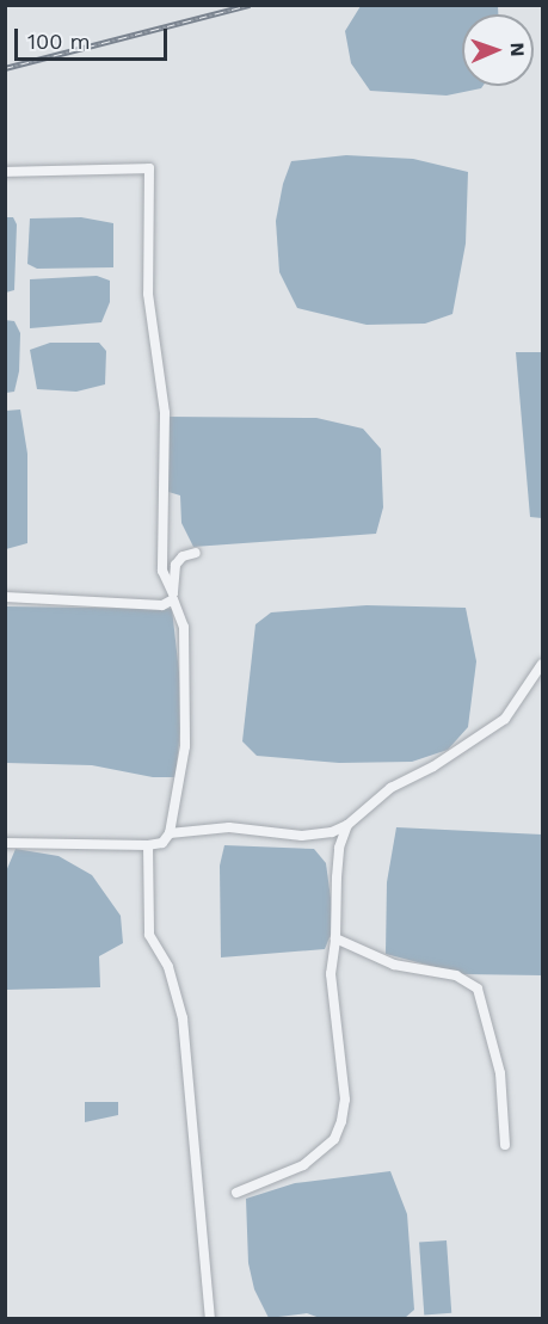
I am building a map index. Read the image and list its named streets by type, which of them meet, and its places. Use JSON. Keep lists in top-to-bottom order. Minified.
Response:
{"scale_bar":"100 m","north":"right"}
